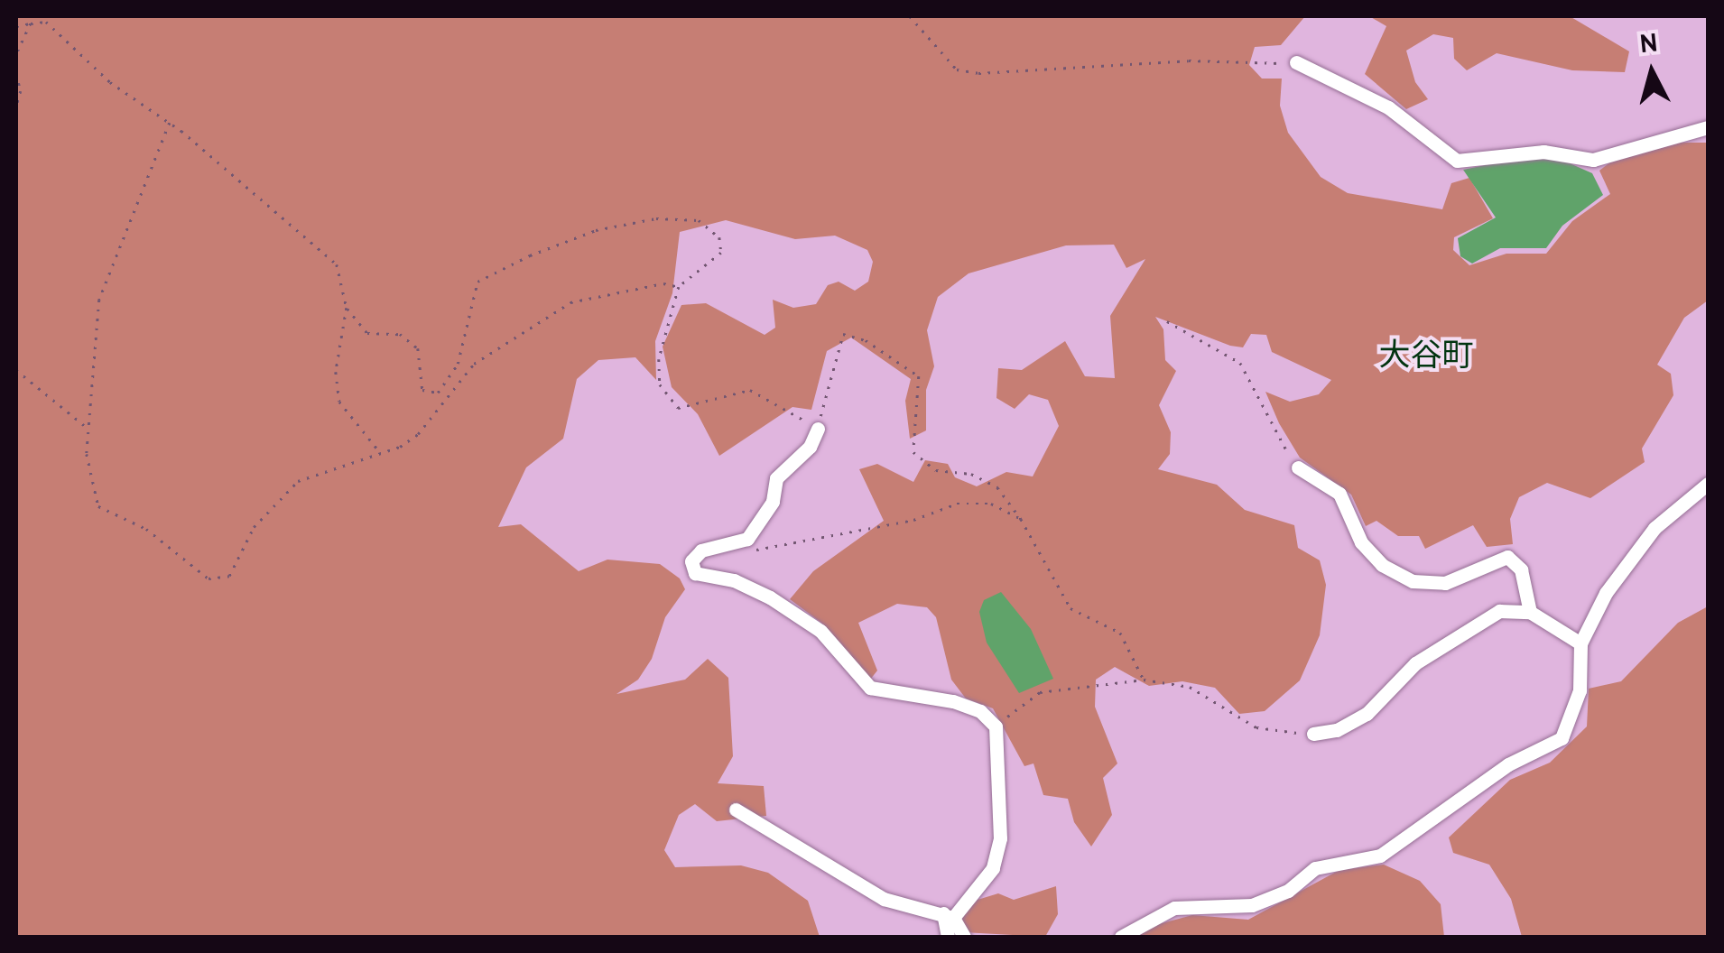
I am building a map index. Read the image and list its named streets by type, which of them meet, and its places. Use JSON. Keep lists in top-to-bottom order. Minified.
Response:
{"districts":["大谷町"],"north":"top"}
